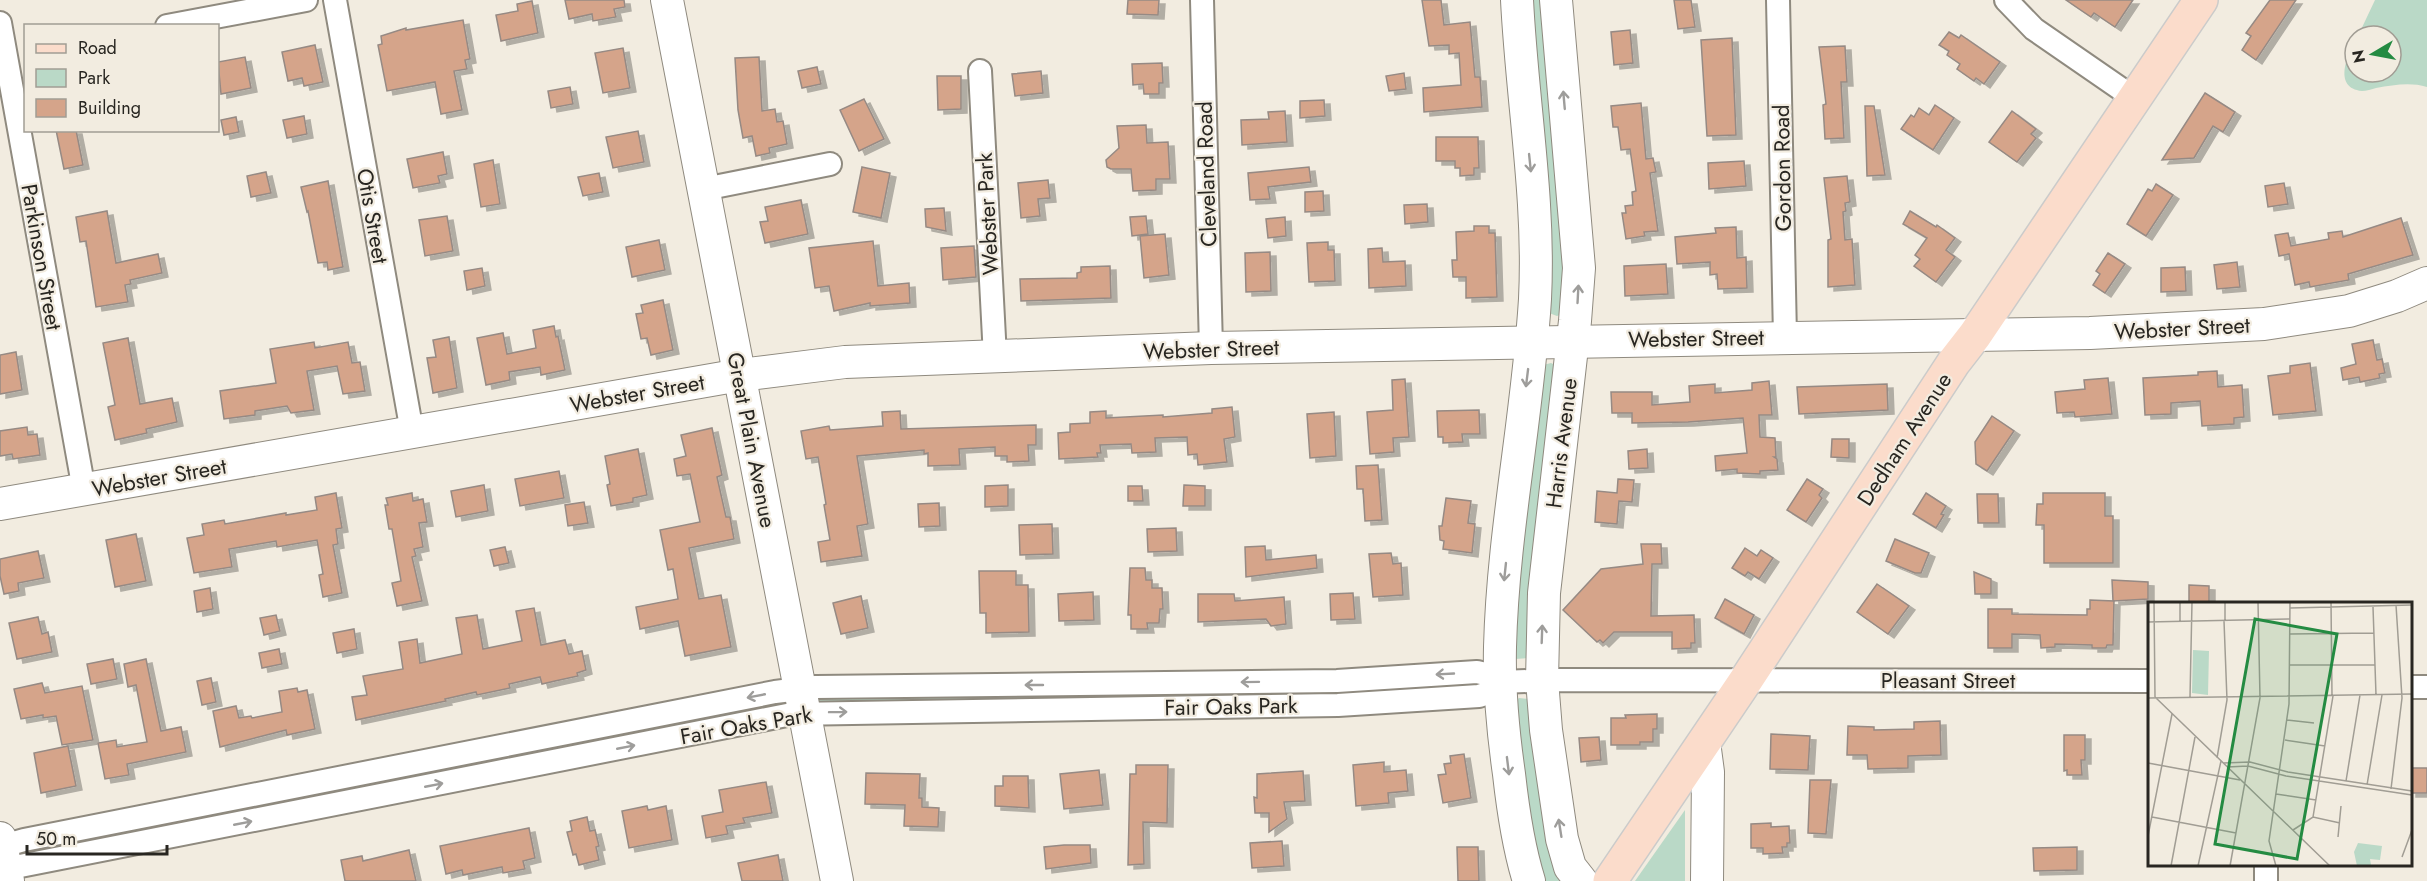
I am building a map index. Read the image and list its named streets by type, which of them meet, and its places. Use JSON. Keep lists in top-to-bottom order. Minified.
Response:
{"streets":{"main road":["Dedham Avenue"],"street":["Gordon Road","Cleveland Road","Webster Park","Otis Street","Parkinson Street","Webster Street","Great Plain Avenue","Harris Avenue","Pleasant Street","Fair Oaks Park"]},"crossings":[["Gordon Road","Webster Street"],["Cleveland Road","Webster Street"],["Webster Park","Webster Street"],["Otis Street","Webster Street"],["Parkinson Street","Webster Street"],["Webster Street","Dedham Avenue"],["Webster Street","Great Plain Avenue"],["Webster Street","Harris Avenue"],["Dedham Avenue","Pleasant Street"],["Dedham Avenue","Fair Oaks Park"],["Great Plain Avenue","Fair Oaks Park"],["Harris Avenue","Fair Oaks Park"],["Pleasant Street","Fair Oaks Park"]],"legend":["Road","Park","Building"],"scale_bar":"50 m","north":"left"}
